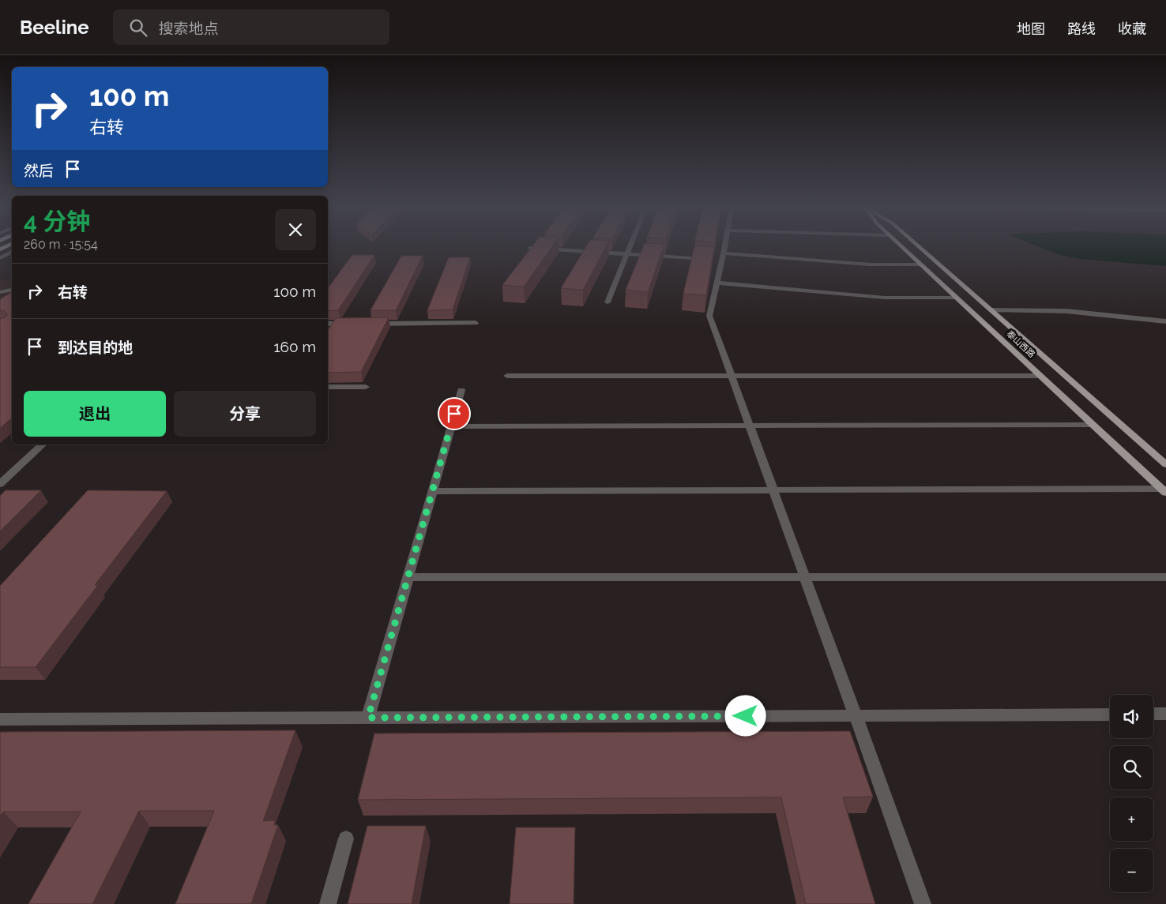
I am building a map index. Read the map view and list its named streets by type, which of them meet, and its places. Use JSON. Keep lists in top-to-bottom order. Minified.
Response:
{"streets":{"main road":["泰山西路"]},"page":{"header":"Beeline","search":"搜索地点","nav":["地图","路线","收藏"],"turn":["100 m","右转"],"then":"然后","heading":["4 分钟","260 m · 15:54"],"list":[{"name":"右转","value":"100 m"},{"name":"到达目的地","value":"160 m"}],"buttons":["退出","分享"],"map_buttons":["+","−"]}}
